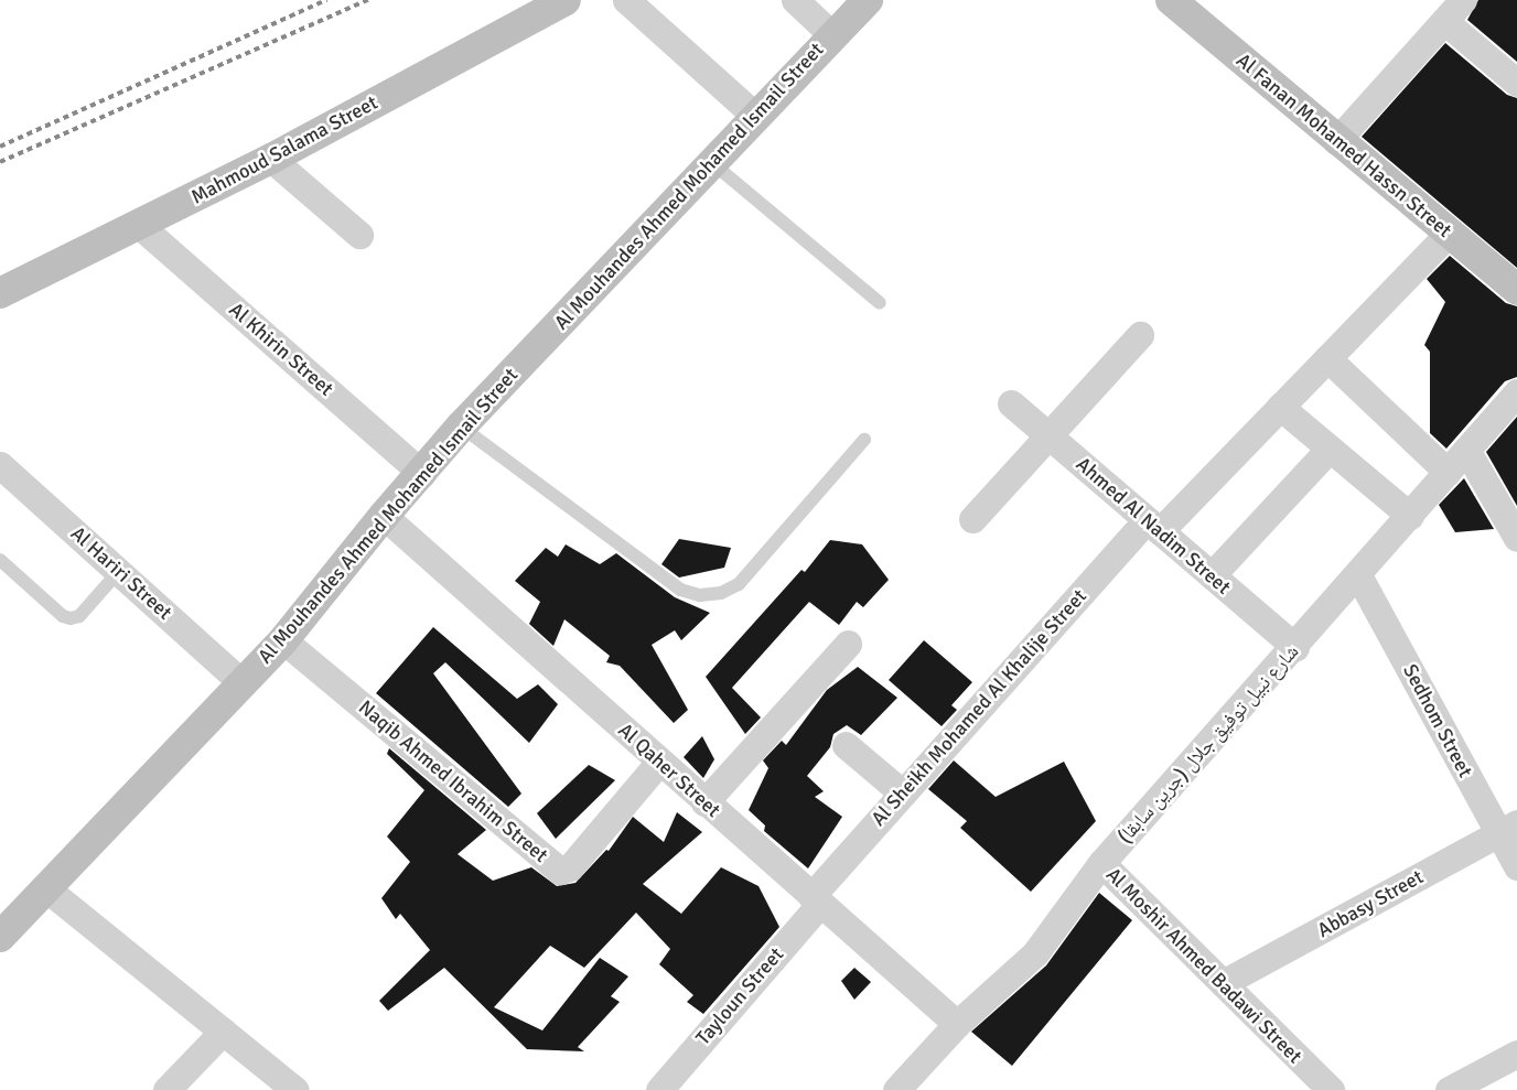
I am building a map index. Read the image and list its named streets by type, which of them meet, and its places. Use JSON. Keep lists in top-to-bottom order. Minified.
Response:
{"streets":{"street":["Al Fanan Mohamed Hassn Street","Mahmoud Salama Street","Al Mouhandes Ahmed Mohamed Ismail Street","Al Khirin Street","Ahmed Al Nadim Street","Al Hariri Street","Al Sheikh Mohamed Al Khalije Street","Sedhom Street","شارع نبيل توفيق جلال (جرين سابقا)","Al Qaher Street","Naqib Ahmed Ibrahim Street","Abbasy Street","Al Moshir Ahmed Badawi Street","Tayloun Street"]},"crossings":[["Al Fanan Mohamed Hassn Street","Al Sheikh Mohamed Al Khalije Street"],["Mahmoud Salama Street","Al Khirin Street"],["Al Mouhandes Ahmed Mohamed Ismail Street","Al Khirin Street"],["Al Mouhandes Ahmed Mohamed Ismail Street","Al Hariri Street"],["Al Mouhandes Ahmed Mohamed Ismail Street","Al Qaher Street"],["Al Mouhandes Ahmed Mohamed Ismail Street","Naqib Ahmed Ibrahim Street"],["Ahmed Al Nadim Street","Al Sheikh Mohamed Al Khalije Street"],["Ahmed Al Nadim Street","شارع نبيل توفيق جلال (جرين سابقا)"],["Al Sheikh Mohamed Al Khalije Street","Al Qaher Street"],["Al Sheikh Mohamed Al Khalije Street","Tayloun Street"],["Sedhom Street","شارع نبيل توفيق جلال (جرين سابقا)"],["Sedhom Street","Abbasy Street"],["شارع نبيل توفيق جلال (جرين سابقا)","Al Qaher Street"],["شارع نبيل توفيق جلال (جرين سابقا)","Al Moshir Ahmed Badawi Street"],["Al Qaher Street","Naqib Ahmed Ibrahim Street"],["Al Qaher Street","Tayloun Street"],["Abbasy Street","Al Moshir Ahmed Badawi Street"]]}
